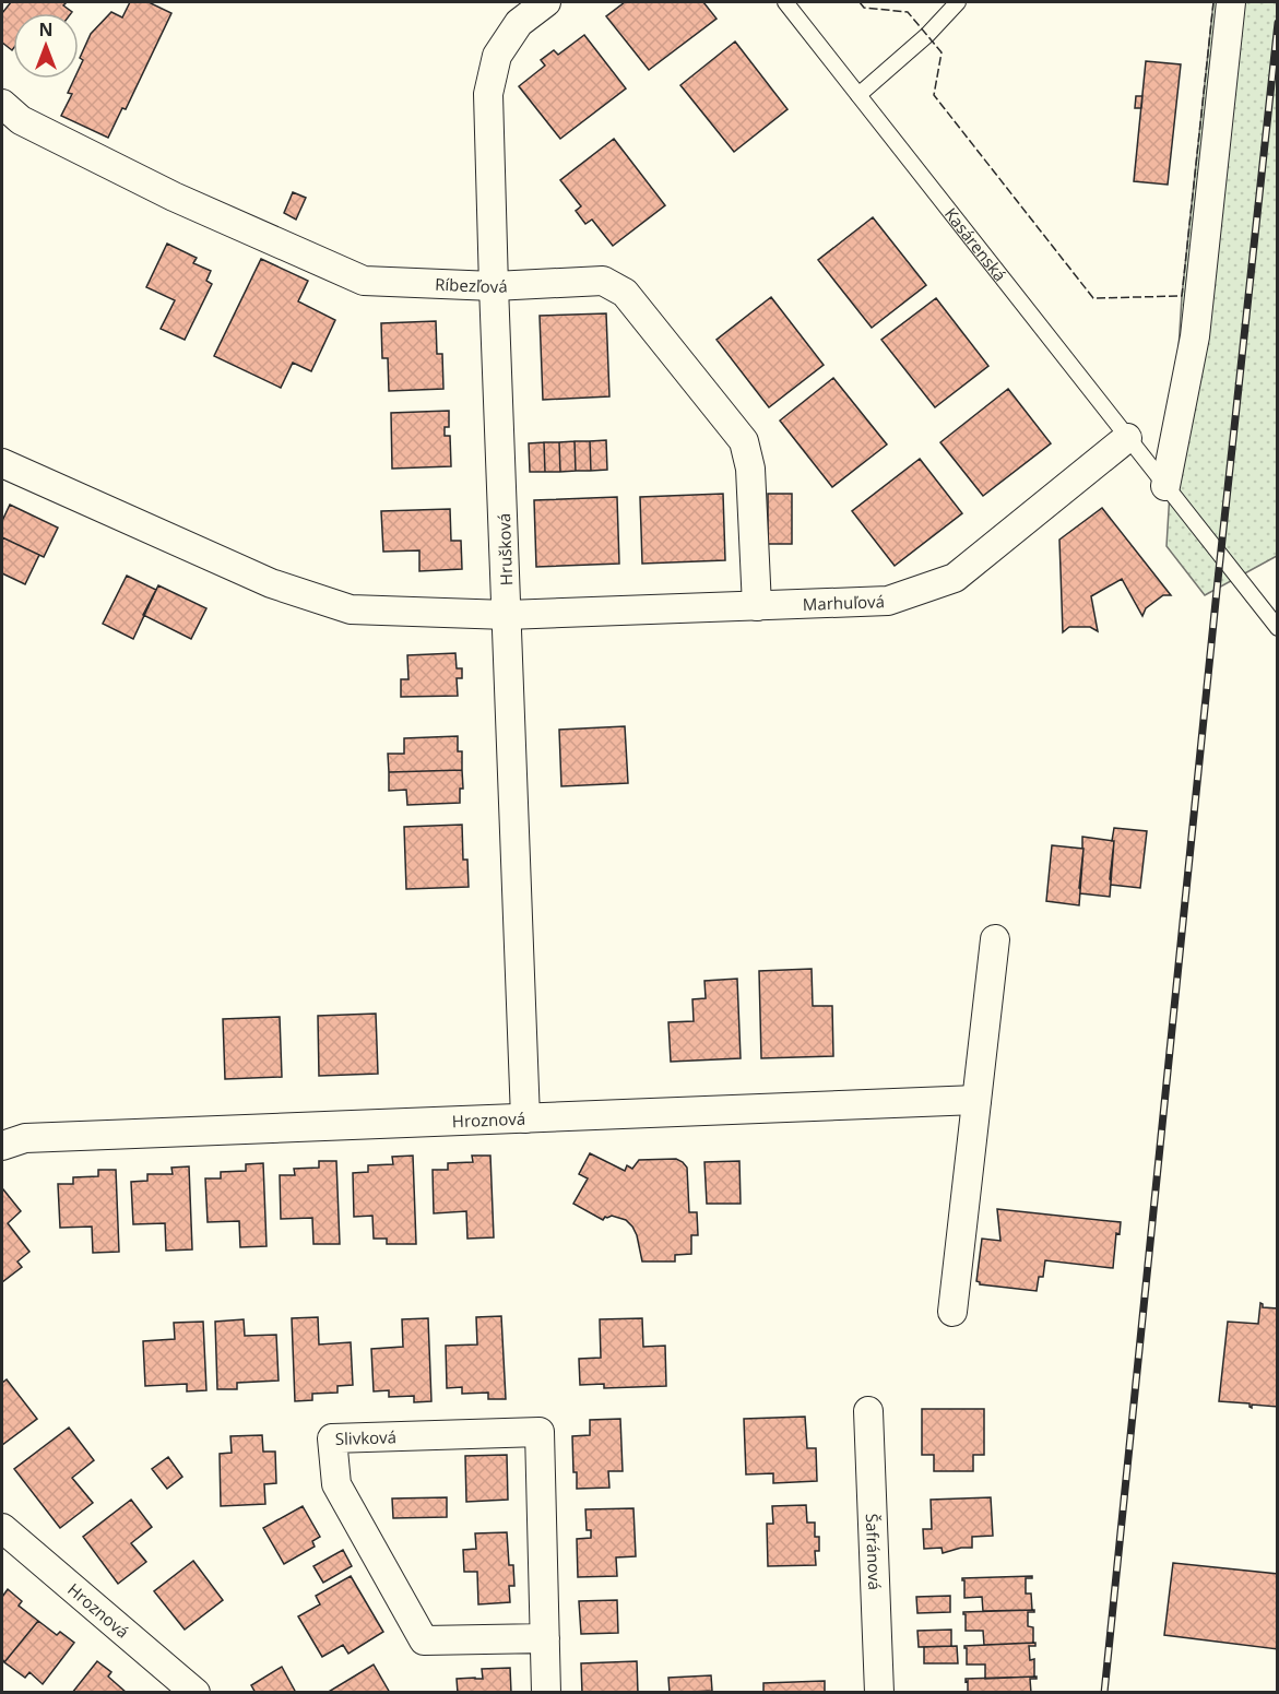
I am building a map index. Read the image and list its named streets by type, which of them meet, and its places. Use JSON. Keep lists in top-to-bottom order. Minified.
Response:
{"streets":{"street":["Ríbezľová","Hrušková","Marhuľová","Hroznová","Slivková","Šafránová"],"lane":["Kasárenská"]},"crossings":[["Kasárenská","Marhuľová"],["Ríbezľová","Hrušková"],["Ríbezľová","Marhuľová"],["Hrušková","Marhuľová"],["Hrušková","Hroznová"]],"north":"top"}
